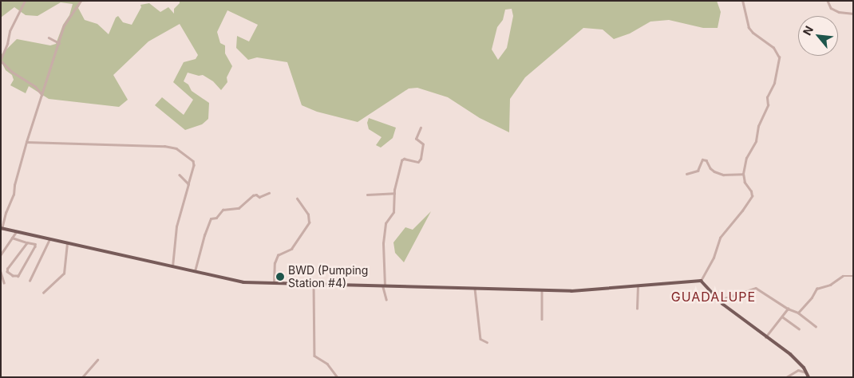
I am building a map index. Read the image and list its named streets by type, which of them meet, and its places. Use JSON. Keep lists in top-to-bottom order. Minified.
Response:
{"districts":["GUADALUPE"],"places":["BWD (Pumping Station #4)"],"north":"top left"}
